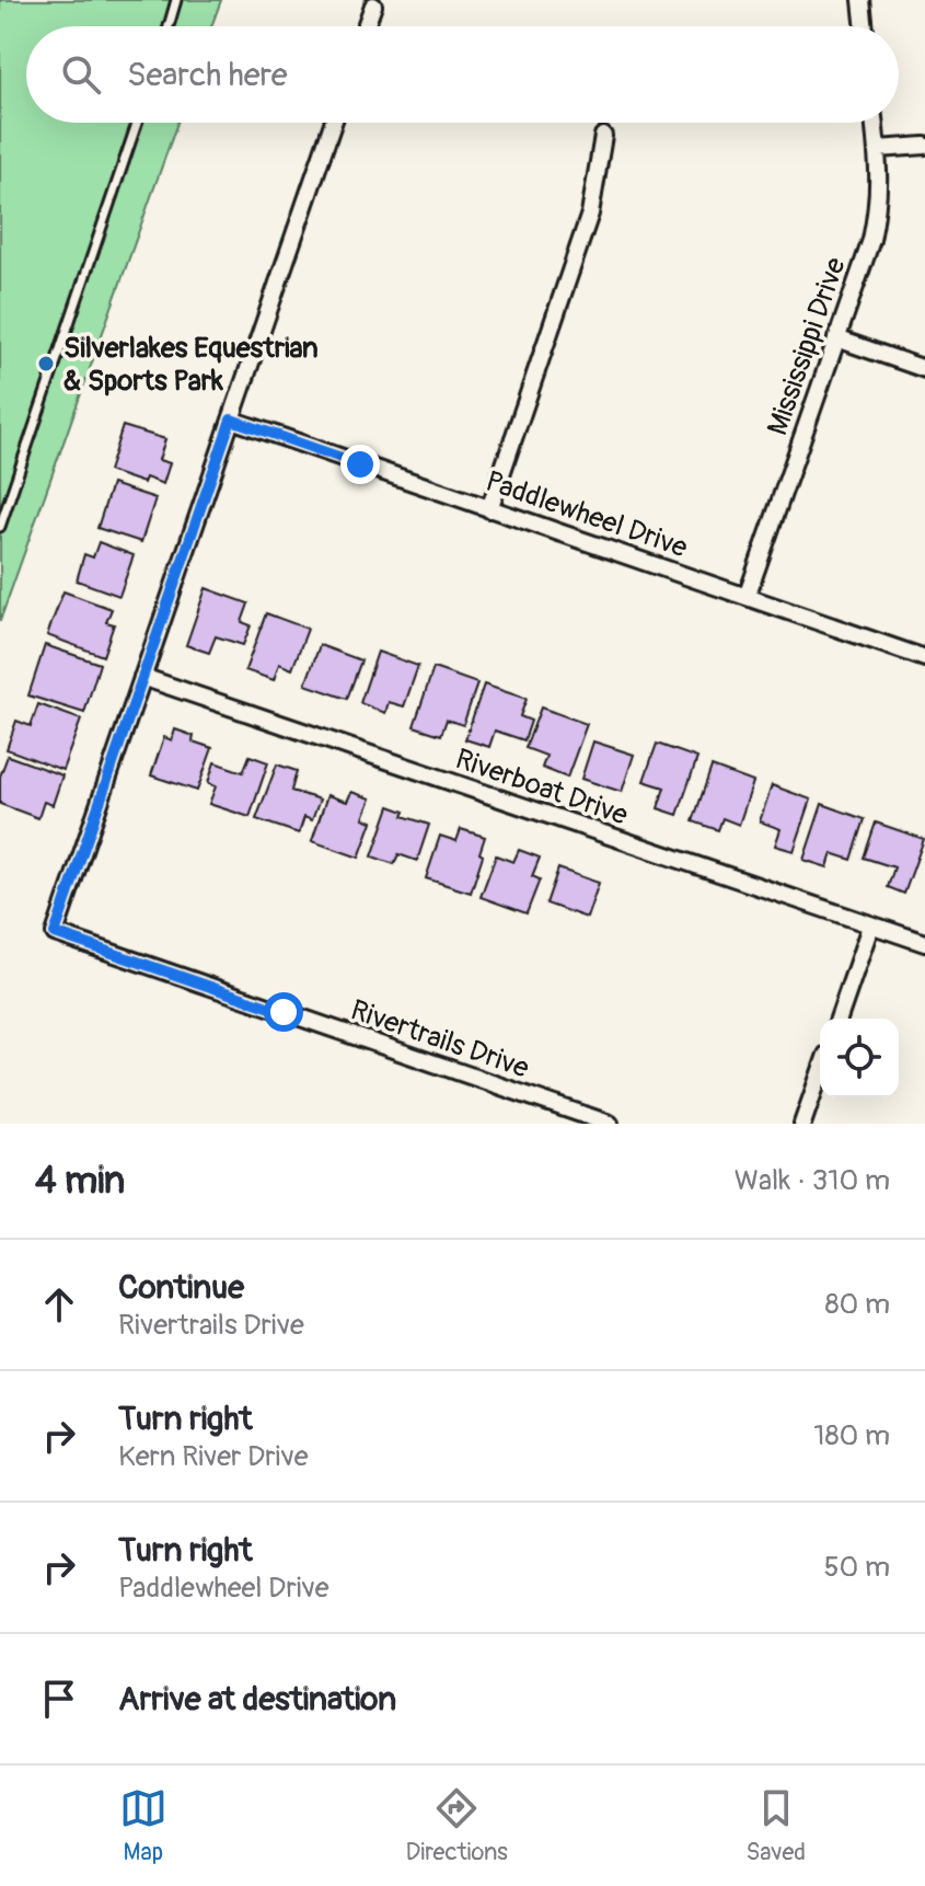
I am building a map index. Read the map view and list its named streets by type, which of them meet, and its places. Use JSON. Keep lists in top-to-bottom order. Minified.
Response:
{"streets":{"street":["Mississippi Drive","Paddlewheel Drive","Riverboat Drive","Rivertrails Drive"]},"crossings":[["Mississippi Drive","Paddlewheel Drive"],["Riverboat Drive","Rivertrails Drive"]],"places":["Silverlakes Equestrian & Sports Park"],"page":{"search":"Search here","heading":["4 min","Walk · 310 m"],"list":[["Continue","Rivertrails Drive","80 m"],["Turn right","Kern River Drive","180 m"],["Turn right","Paddlewheel Drive","50 m"],"Arrive at destination"],"nav":["Map","Directions","Saved"]}}
